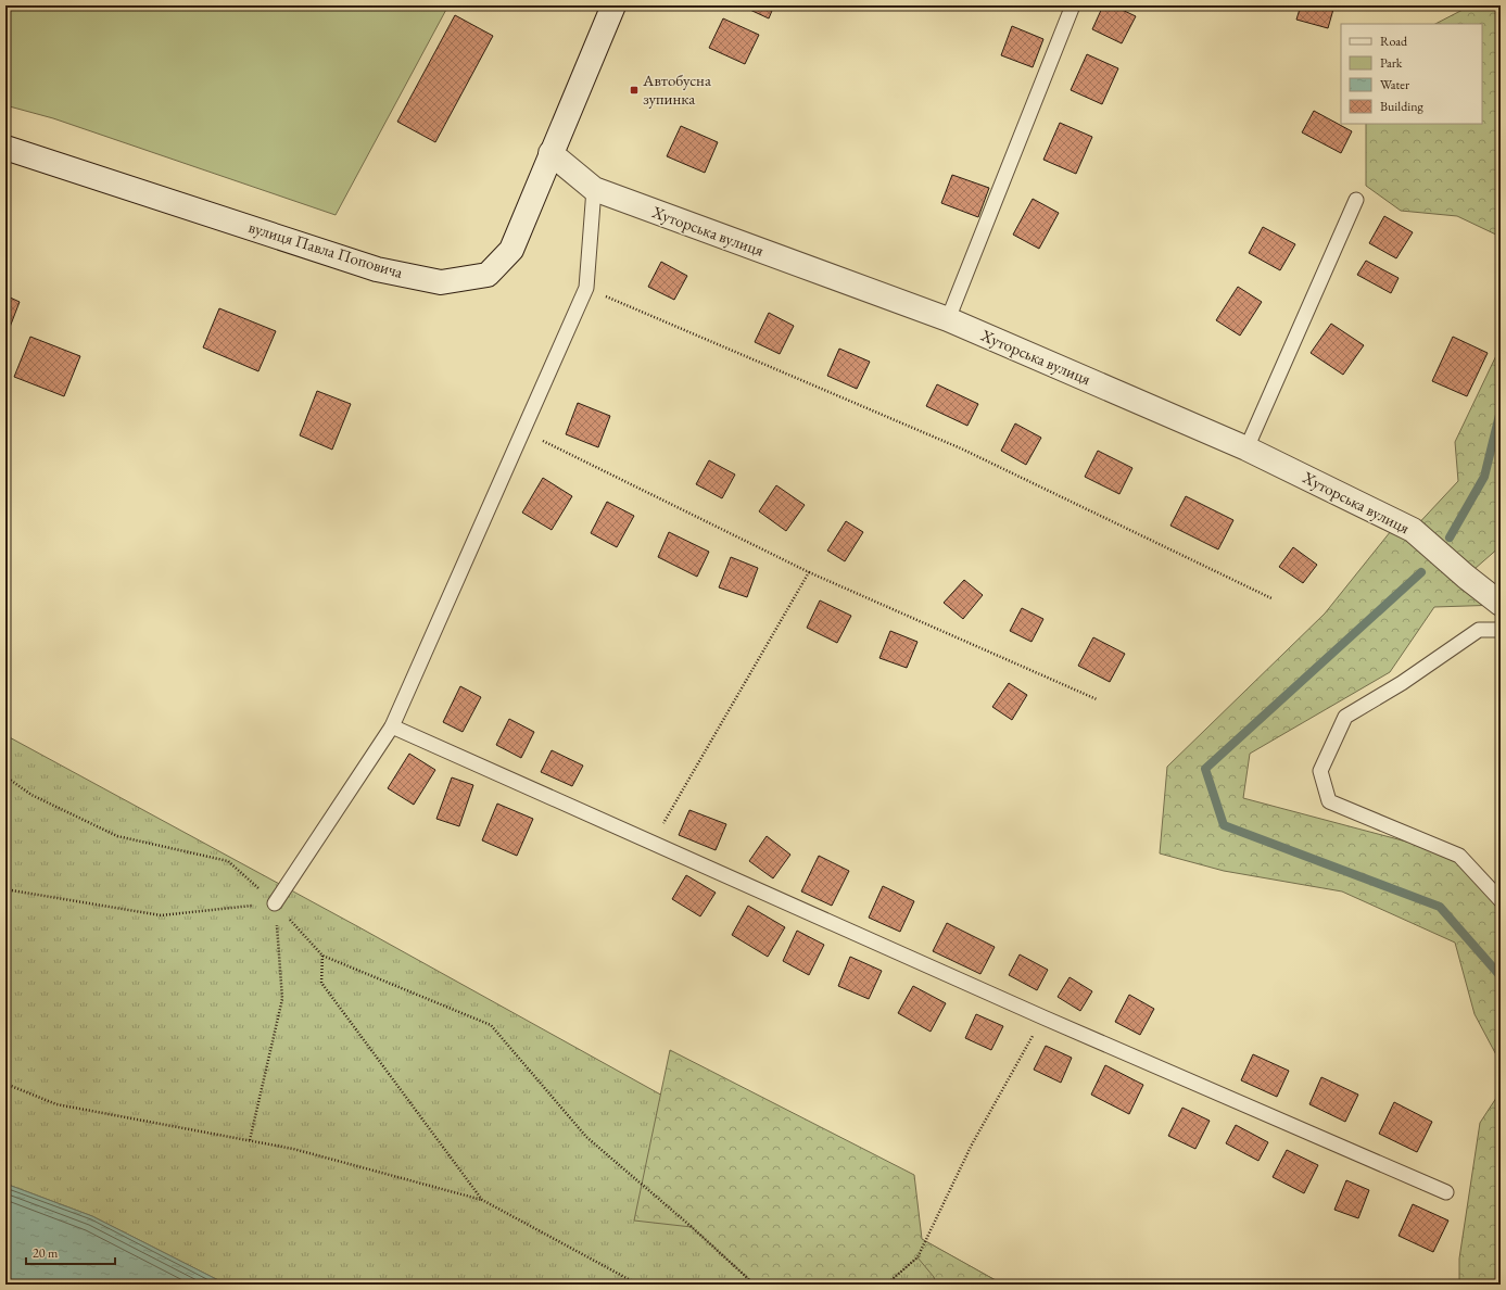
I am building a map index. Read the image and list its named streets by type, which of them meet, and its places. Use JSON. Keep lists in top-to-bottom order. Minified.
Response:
{"streets":{"street":["Хуторська вулиця","вулиця Павла Поповича"]},"crossings":[["Хуторська вулиця","вулиця Павла Поповича"]],"places":{"transit":["Автобусна зупинка"]},"legend":["Road","Park","Water","Building"],"scale_bar":"20 m"}
